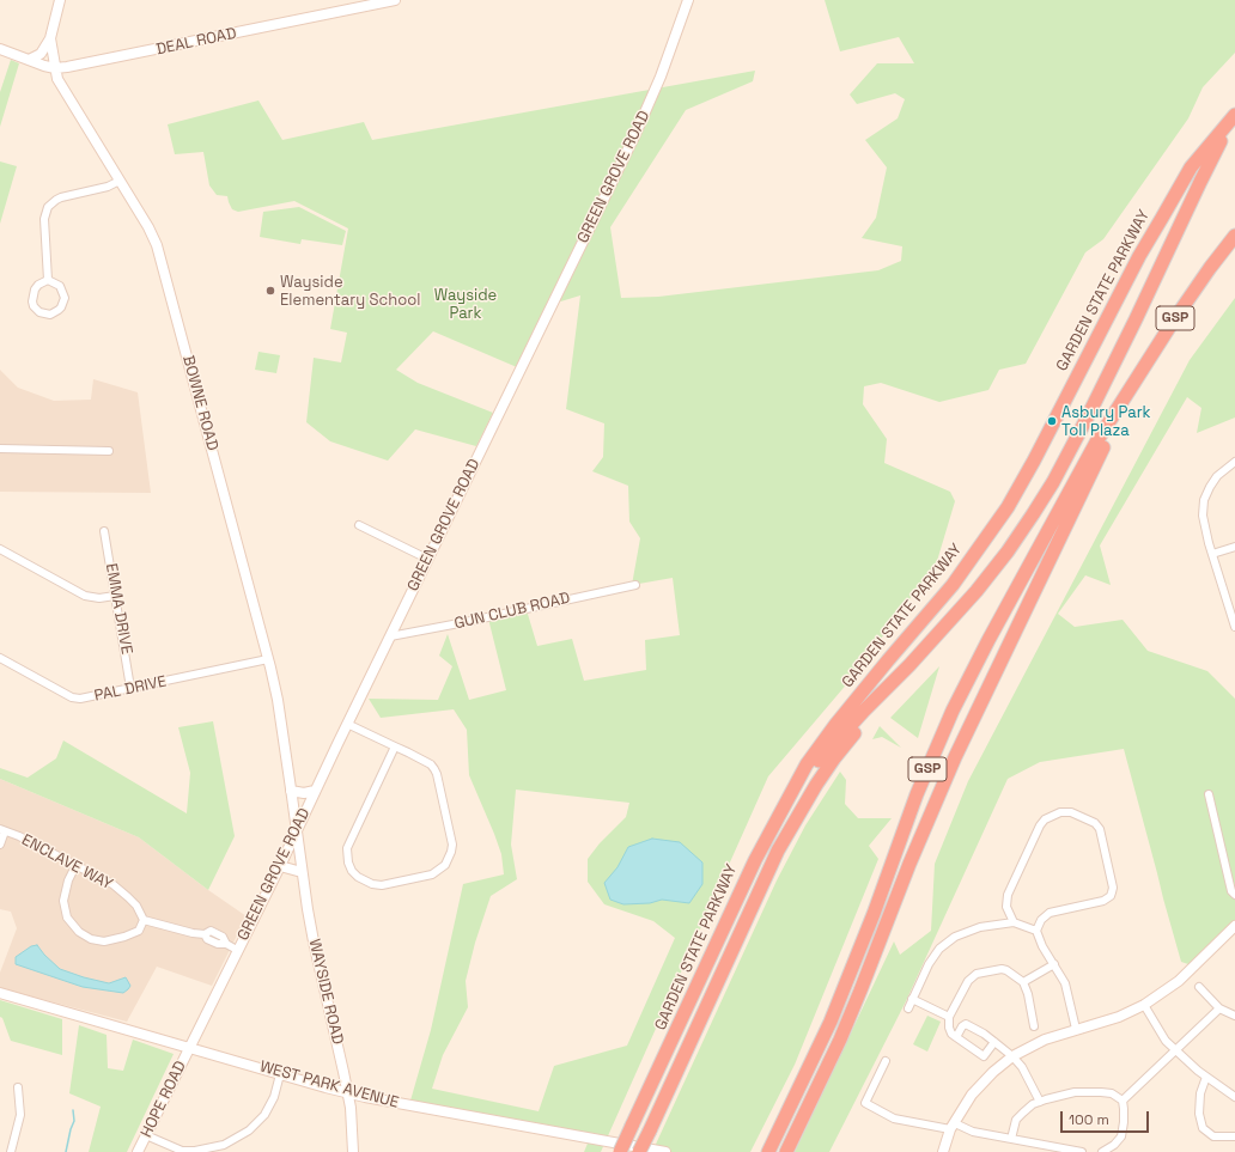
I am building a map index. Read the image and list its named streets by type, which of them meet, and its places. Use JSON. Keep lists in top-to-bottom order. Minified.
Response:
{"streets":{"highway":["GARDEN STATE PARKWAY","GSP"],"street":["DEAL ROAD","GREEN GROVE ROAD","BOWNE ROAD","EMMA DRIVE","GUN CLUB ROAD","PAL DRIVE","ENCLAVE WAY","WAYSIDE ROAD","WEST PARK AVENUE","HOPE ROAD"]},"crossings":[["DEAL ROAD","BOWNE ROAD"],["GREEN GROVE ROAD","BOWNE ROAD"],["GREEN GROVE ROAD","GUN CLUB ROAD"],["GREEN GROVE ROAD","WAYSIDE ROAD"],["GREEN GROVE ROAD","WEST PARK AVENUE"],["GREEN GROVE ROAD","HOPE ROAD"],["BOWNE ROAD","PAL DRIVE"],["BOWNE ROAD","WAYSIDE ROAD"],["EMMA DRIVE","PAL DRIVE"],["WAYSIDE ROAD","WEST PARK AVENUE"],["WEST PARK AVENUE","HOPE ROAD"]],"parks":["Wayside Park"],"places":["Wayside Elementary School","Asbury Park Toll Plaza"],"scale_bar":"100 m"}
